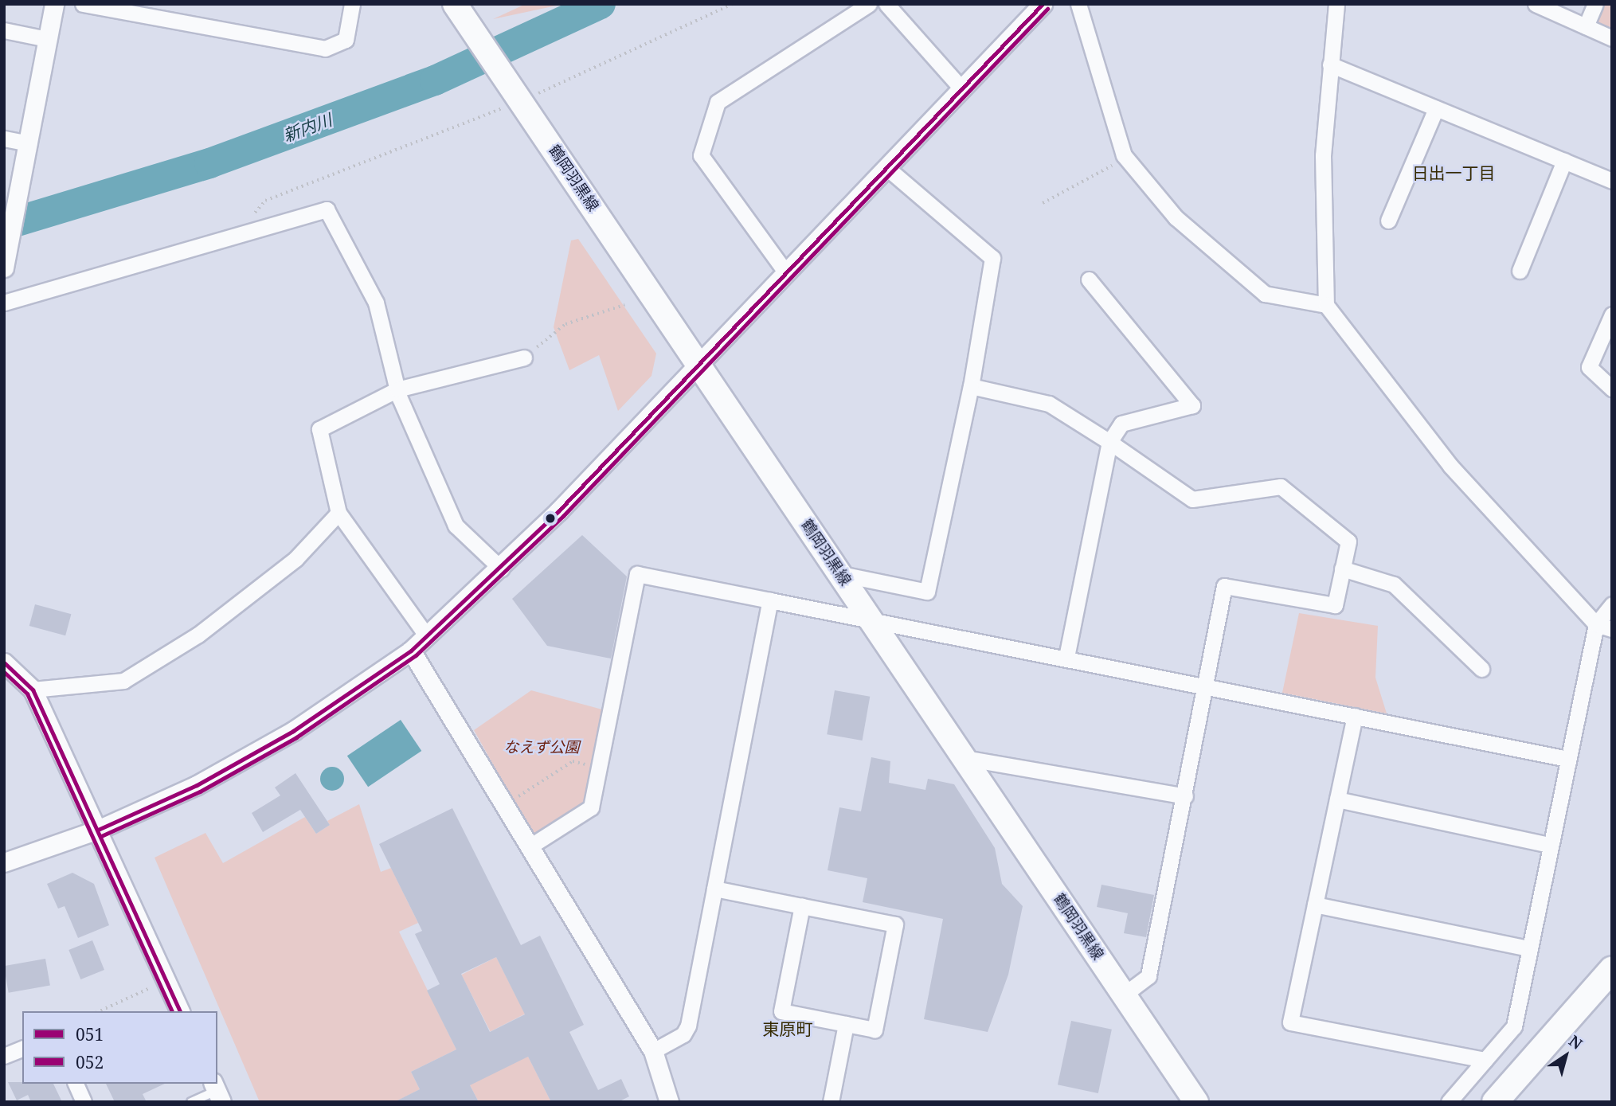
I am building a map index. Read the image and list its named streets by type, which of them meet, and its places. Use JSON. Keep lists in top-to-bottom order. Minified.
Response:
{"streets":{"main road":["鶴岡羽黒線"]},"districts":["日出一丁目","東原町"],"water":["新内川"],"parks":["なえず公園"],"lines":["transit line 051","transit line 052"],"legend":["051","052"],"north":"top right"}
